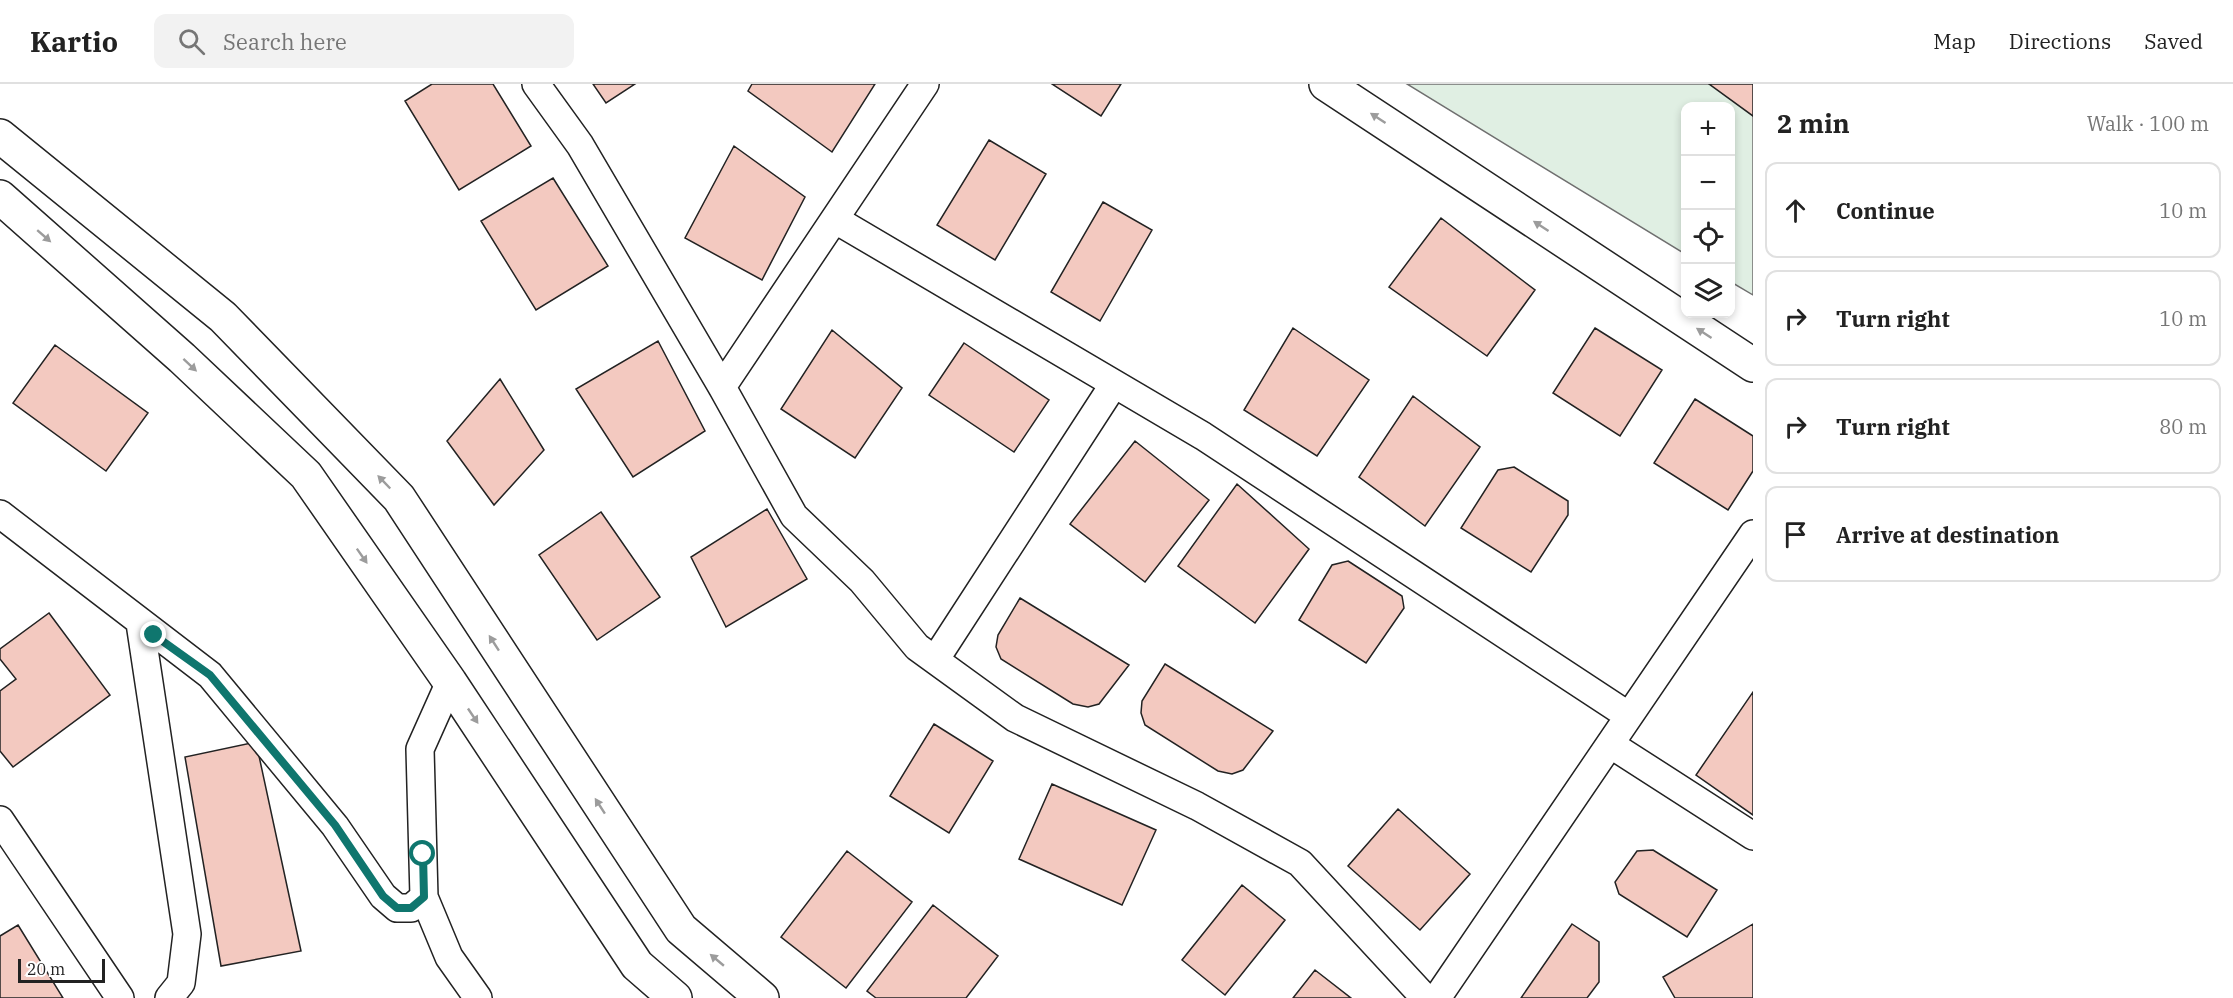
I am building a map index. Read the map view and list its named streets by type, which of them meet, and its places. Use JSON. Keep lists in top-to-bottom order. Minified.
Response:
{"scale_bar":"20 m","page":{"header":"Kartio","search":"Search here","nav":["Map","Directions","Saved"],"heading":["2 min","Walk · 100 m"],"map_buttons":["+","−"],"list":[["Continue","10 m"],["Turn right","10 m"],["Turn right","80 m"],"Arrive at destination"],"scale":"20 m"}}
